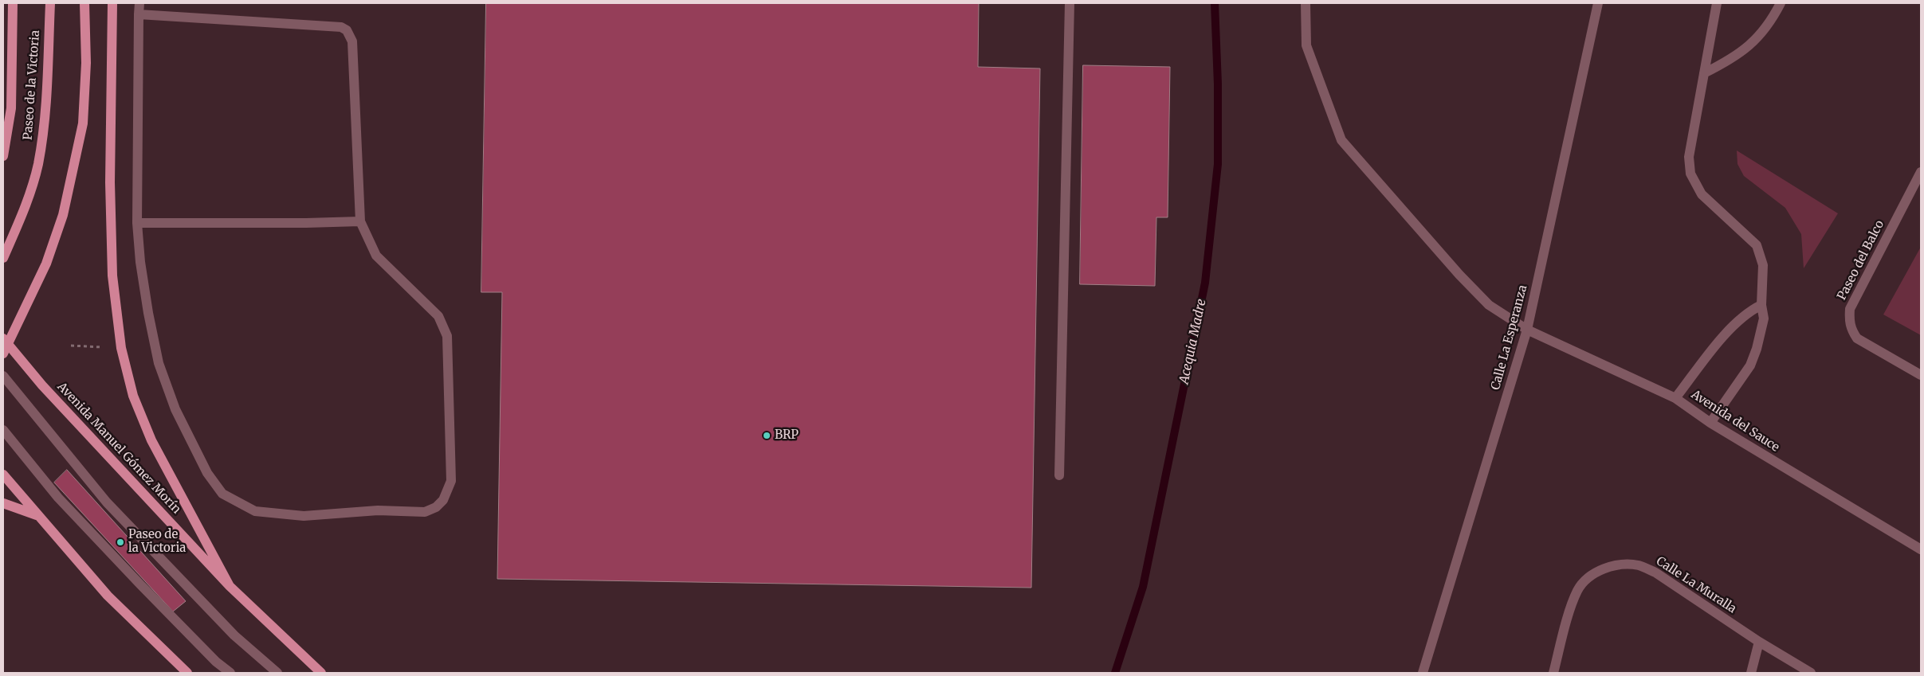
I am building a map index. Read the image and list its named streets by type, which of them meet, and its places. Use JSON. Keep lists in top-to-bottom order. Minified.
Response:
{"streets":{"main road":["Paseo de la Victoria","Avenida Manuel Gómez Morín"],"street":["Paseo del Balco","Calle La Esperanza","Avenida del Sauce","Calle La Muralla"]},"crossings":[["Calle La Esperanza","Avenida del Sauce"]],"water":["Acequia Madre"],"places":["BRP","Paseo de la Victoria"]}
